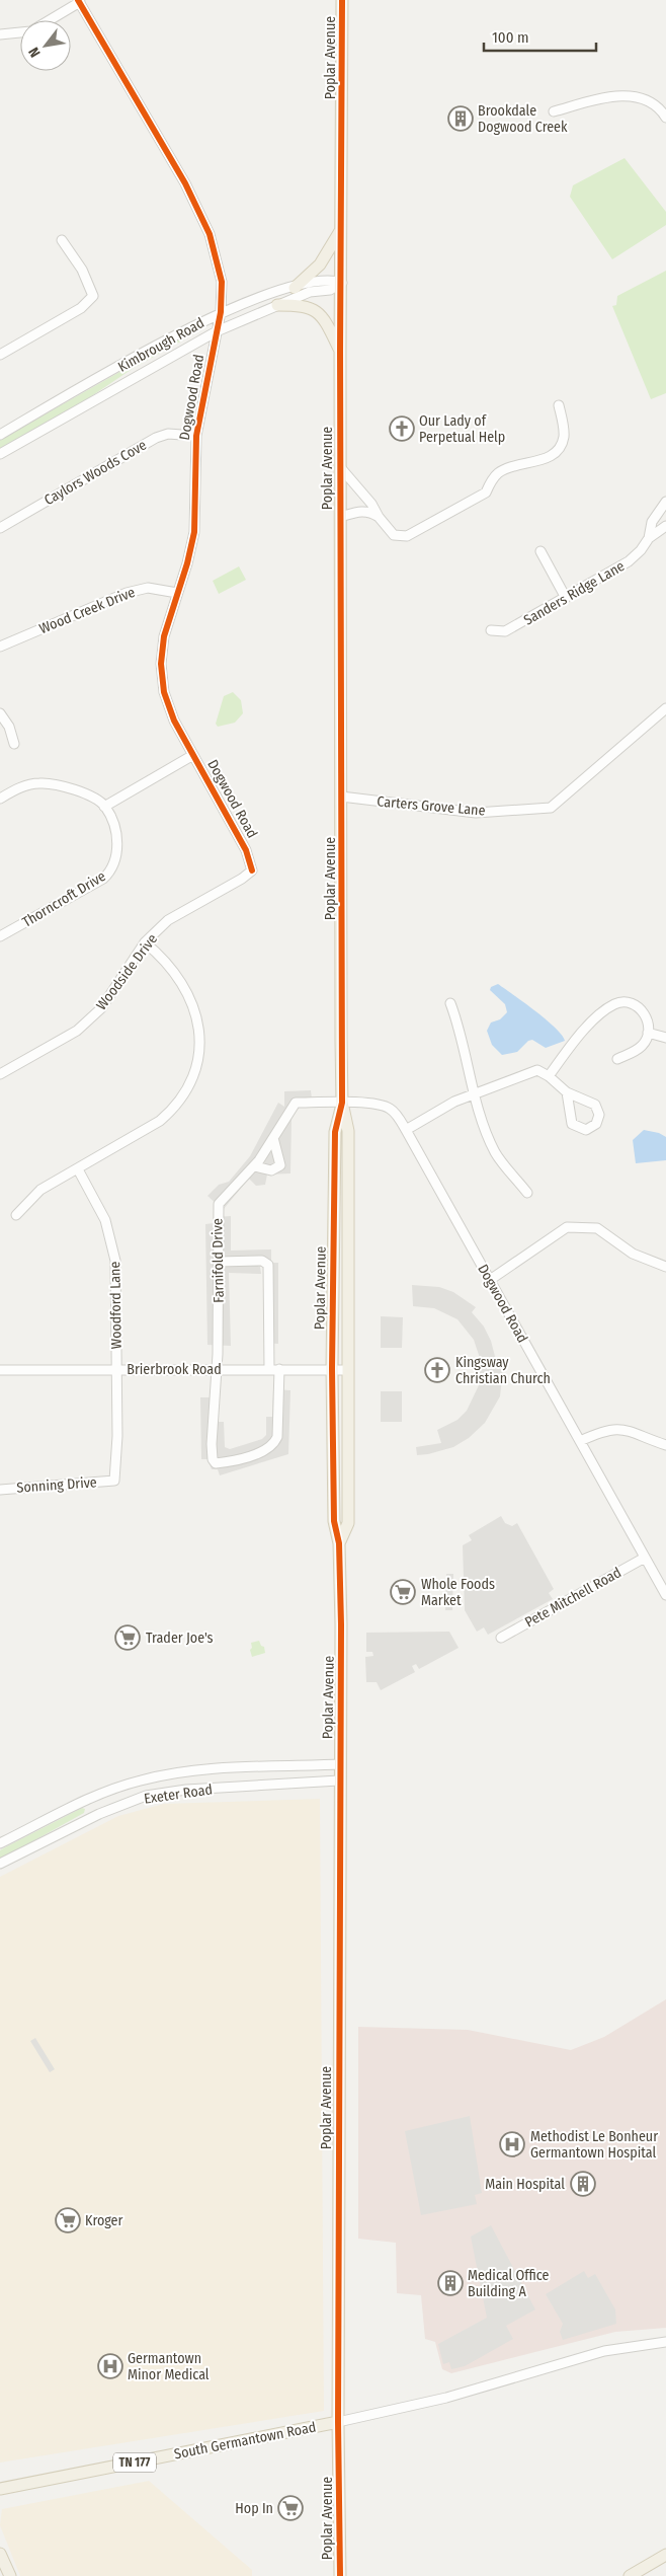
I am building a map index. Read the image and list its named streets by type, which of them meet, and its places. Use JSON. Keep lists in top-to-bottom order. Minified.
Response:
{"streets":{"main road":["Poplar Avenue","South Germantown Road","TN 177"],"street":["Kimbrough Road","Dogwood Road","Caylors Woods Cove","Sanders Ridge Lane","Wood Creek Drive","Carters Grove Lane","Thorncroft Drive","Woodside Drive","Farnifold Drive","Woodford Lane","Brierbrook Road","Sonning Drive","Pete Mitchell Road","Exeter Road"]},"crossings":[["Poplar Avenue","Kimbrough Road"],["Poplar Avenue","Dogwood Road"],["Poplar Avenue","Carters Grove Lane"],["Poplar Avenue","Farnifold Drive"],["Poplar Avenue","Brierbrook Road"],["Poplar Avenue","Exeter Road"],["Poplar Avenue","South Germantown Road"],["Kimbrough Road","Dogwood Road"],["Dogwood Road","Caylors Woods Cove"],["Dogwood Road","Wood Creek Drive"],["Dogwood Road","Woodside Drive"],["Dogwood Road","Farnifold Drive"],["Dogwood Road","Pete Mitchell Road"],["Farnifold Drive","Brierbrook Road"],["Woodford Lane","Brierbrook Road"],["Woodford Lane","Sonning Drive"]],"places":{"building":["Brookdale Dogwood Creek","Main Hospital","Medical Office Building A"],"church":["Our Lady of Perpetual Help","Kingsway Christian Church"],"supermarket":["Whole Foods Market","Trader Joe's","Kroger","Hop In"],"hospital":["Methodist Le Bonheur Germantown Hospital","Germantown Minor Medical"]},"scale_bar":"100 m","north":"bottom left"}
